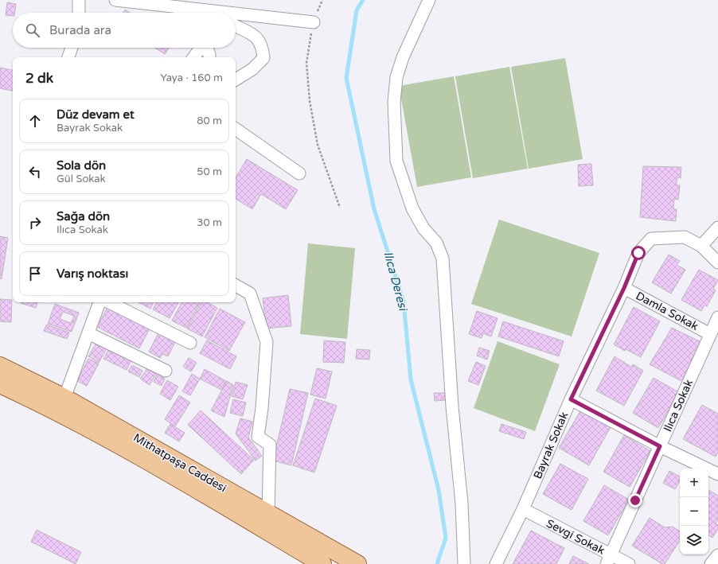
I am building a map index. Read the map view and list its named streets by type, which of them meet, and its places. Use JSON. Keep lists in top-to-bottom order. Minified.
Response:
{"streets":{"main road":["Mithatpaşa Caddesi"],"street":["Damla Sokak","Ilıca Sokak","Bayrak Sokak","Sevgi Sokak"]},"crossings":[["Damla Sokak","Ilıca Sokak"],["Damla Sokak","Bayrak Sokak"],["Ilıca Sokak","Sevgi Sokak"],["Bayrak Sokak","Sevgi Sokak"]],"water":["Ilıca Deresi"],"page":{"search":"Burada ara","heading":["2 dk","Yaya · 160 m"],"list":[["Düz devam et","Bayrak Sokak","80 m"],["Sola dön","Gül Sokak","50 m"],["Sağa dön","Ilıca Sokak","30 m"],"Varış noktası"],"map_buttons":["+","−"]}}
